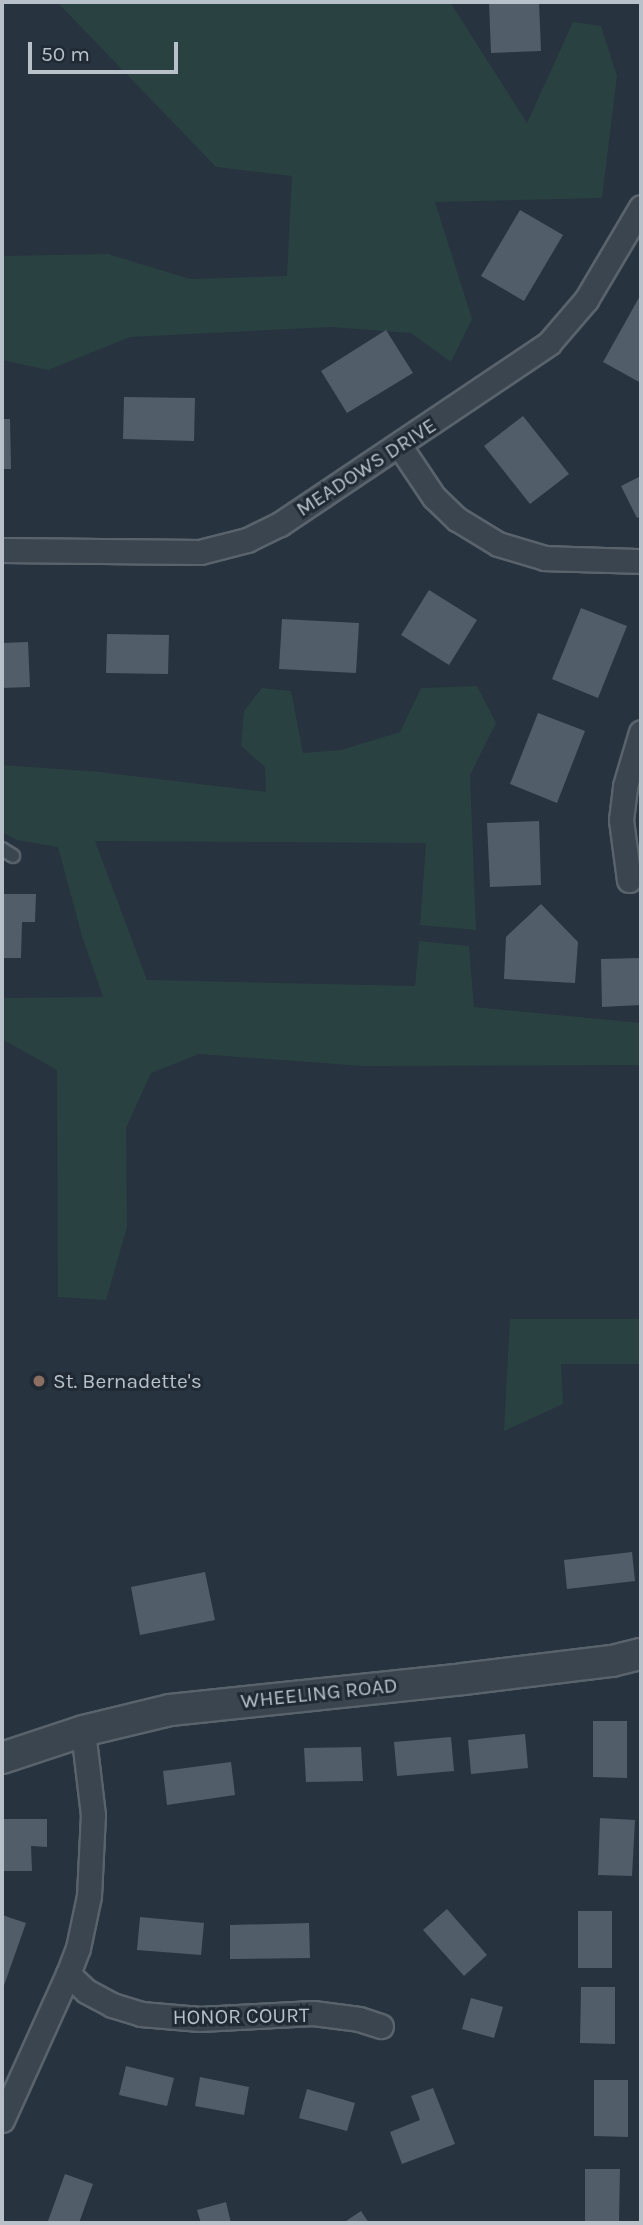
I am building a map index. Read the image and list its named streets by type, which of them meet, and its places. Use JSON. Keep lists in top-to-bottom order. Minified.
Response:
{"streets":{"street":["MEADOWS DRIVE","WHEELING ROAD","HONOR COURT"]},"places":["St. Bernadette's"],"scale_bar":"50 m"}
